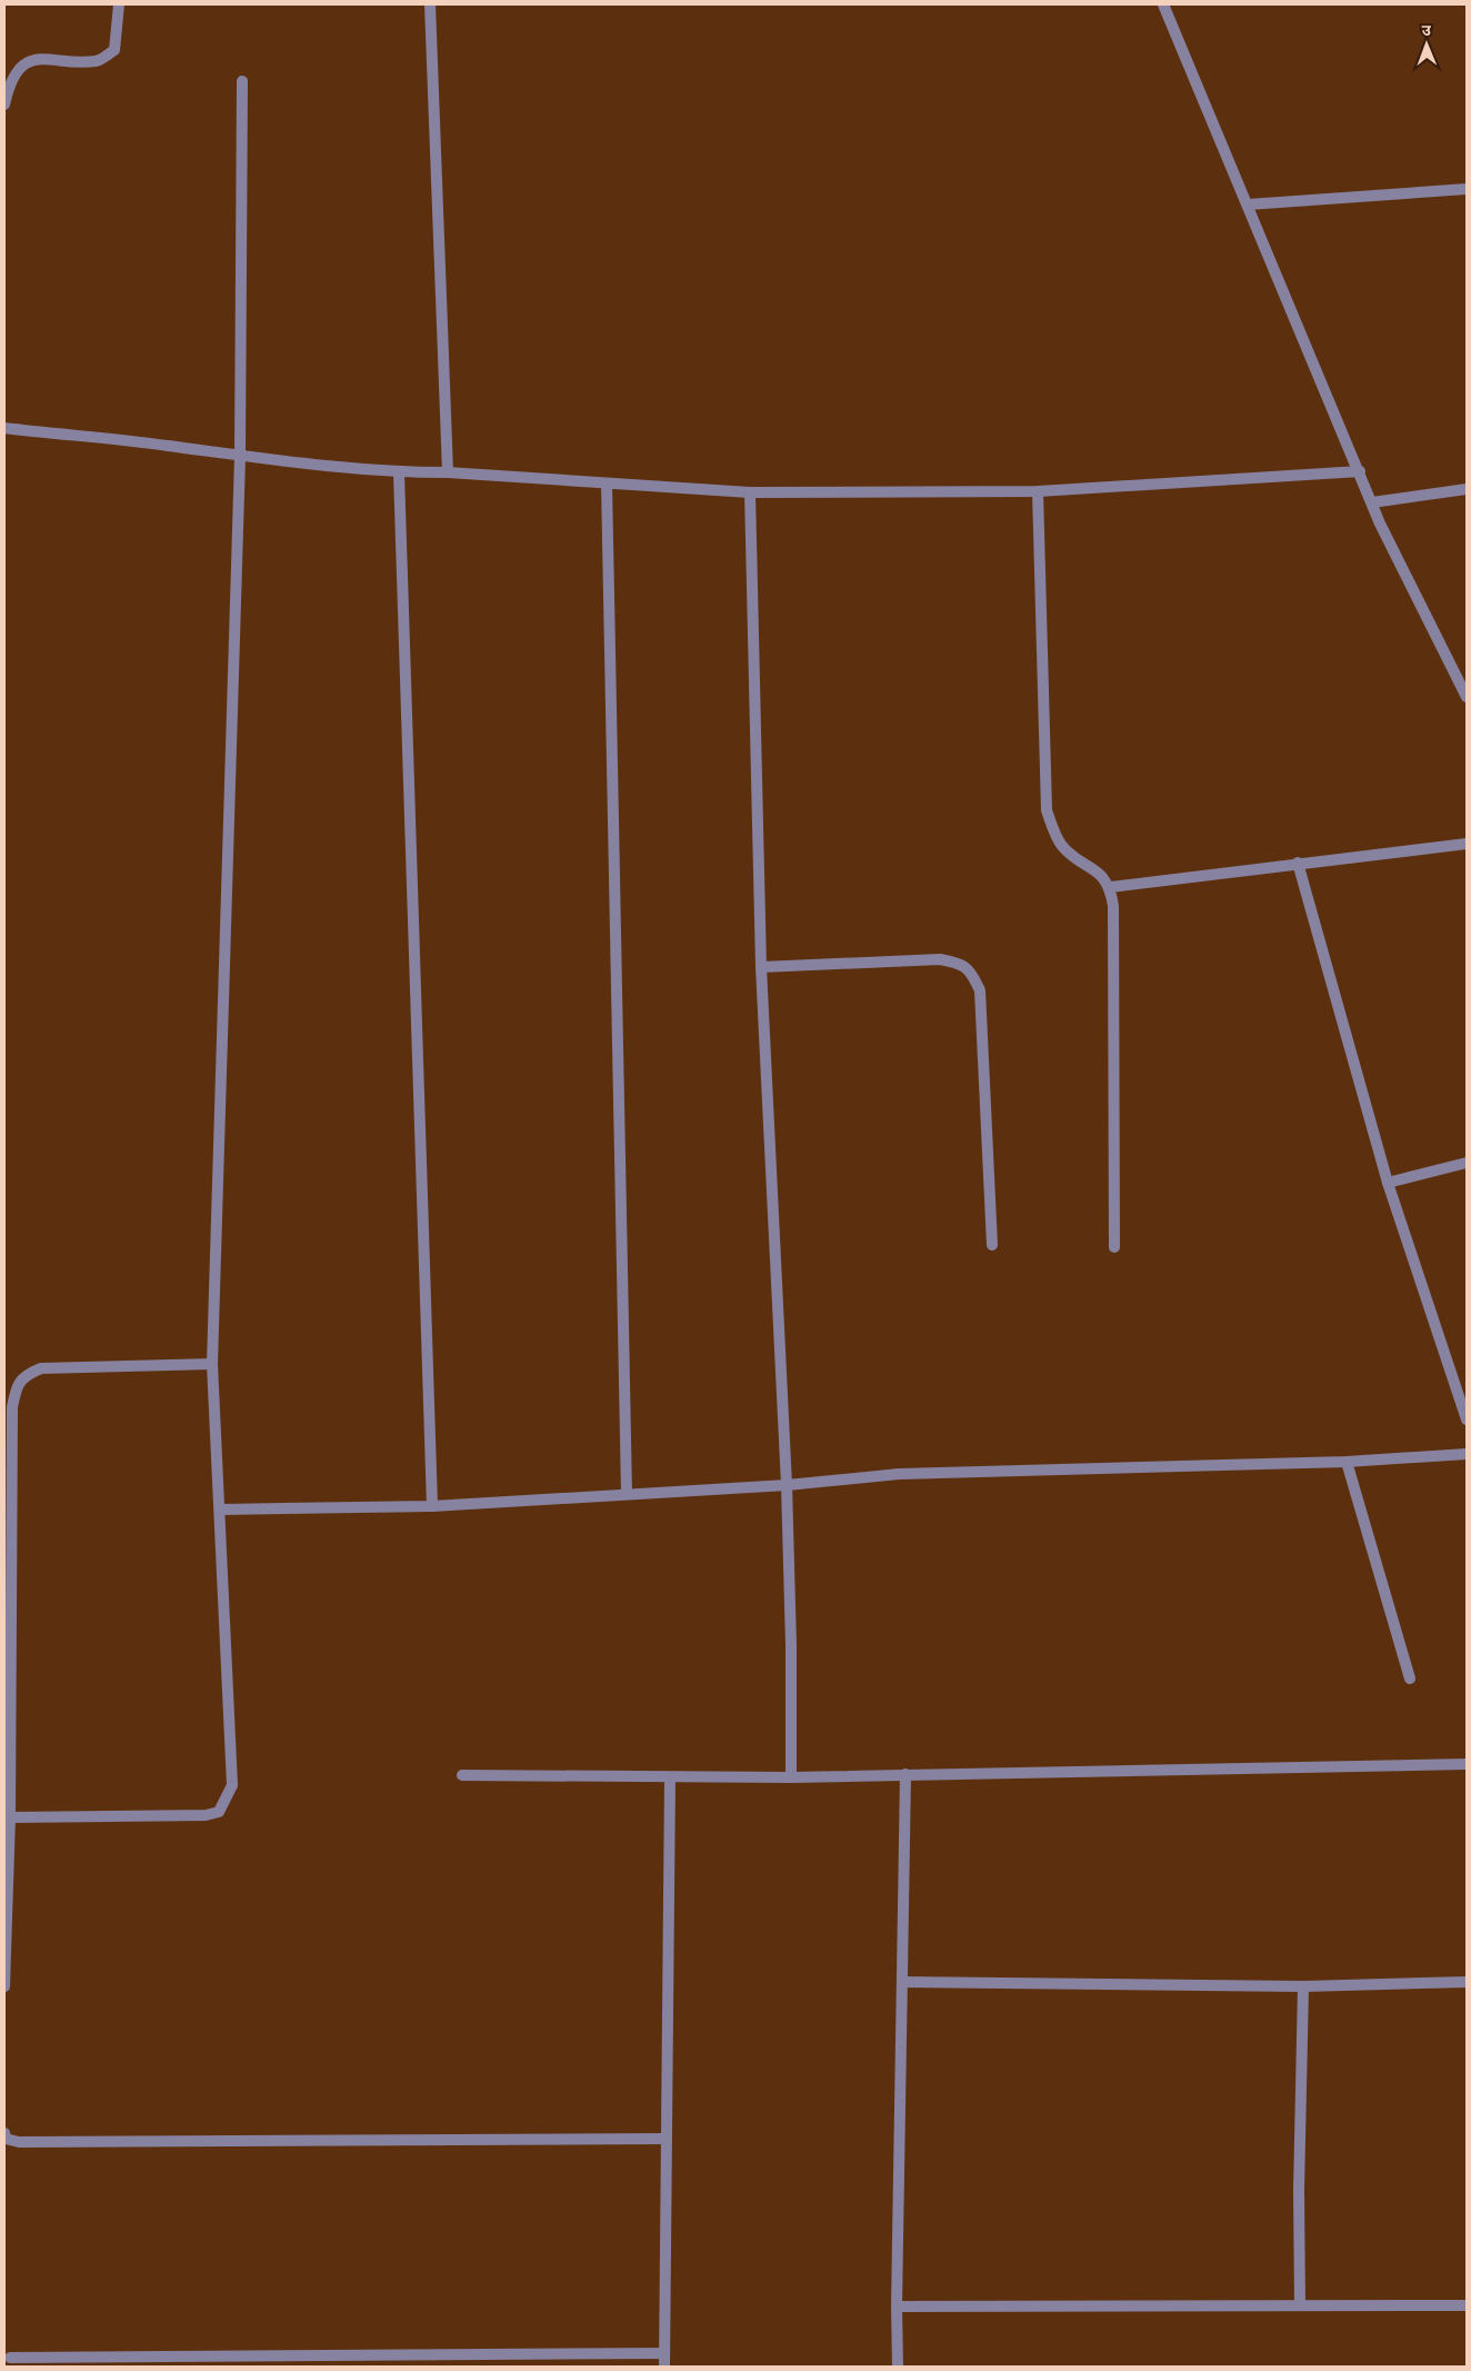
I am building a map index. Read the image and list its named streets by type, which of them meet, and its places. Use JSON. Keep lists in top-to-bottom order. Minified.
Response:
{"north":"top"}
